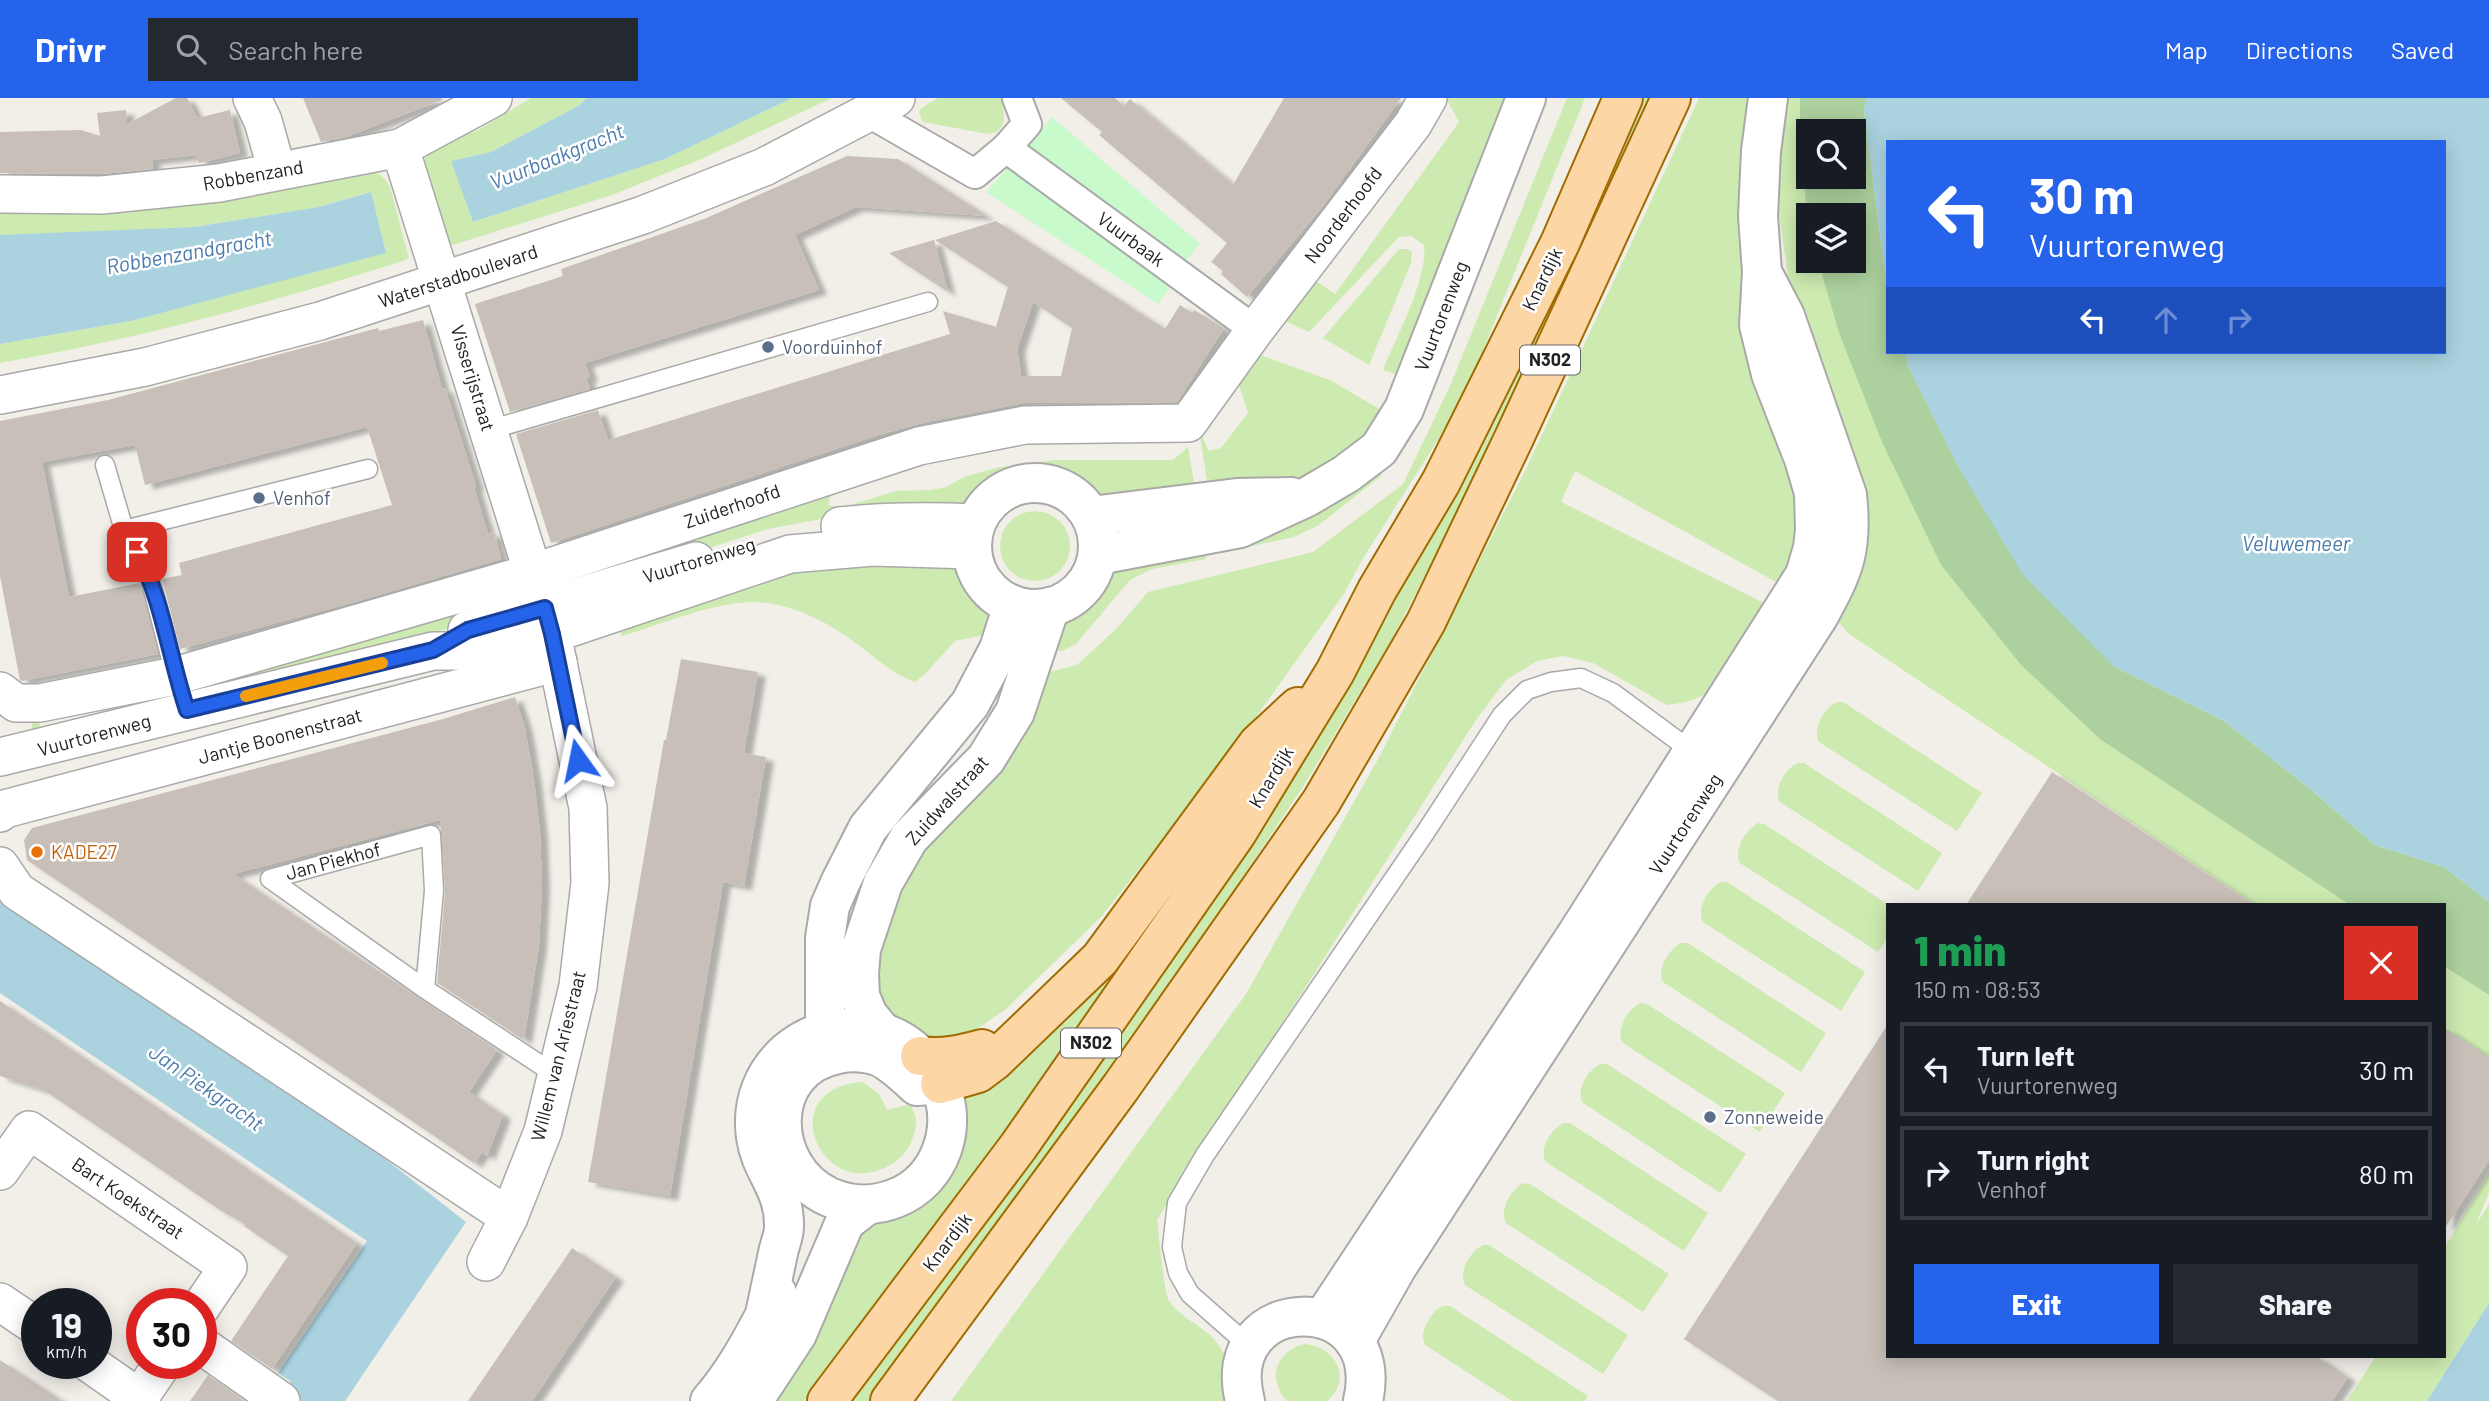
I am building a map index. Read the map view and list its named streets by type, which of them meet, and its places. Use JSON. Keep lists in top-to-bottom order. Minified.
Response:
{"streets":{"main road":["Knardijk","N302"],"street":["Robbenzand","Noorderhoofd","Vuurbaak","Waterstadboulevard","Vuurtorenweg","Visserijstraat","Zuiderhoofd","Jantje Boonenstraat","Zuidwalstraat","Willem van Ariestraat","Bart Koekstraat"],"lane":["Jan Piekhof"]},"crossings":[["Robbenzand","Visserijstraat"],["Noorderhoofd","Vuurbaak"],["Noorderhoofd","Zuiderhoofd"],["Vuurbaak","Zuiderhoofd"],["Waterstadboulevard","Visserijstraat"],["Knardijk","N302"],["Vuurtorenweg","Visserijstraat"],["Vuurtorenweg","Jantje Boonenstraat"],["Vuurtorenweg","Zuidwalstraat"],["Vuurtorenweg","Willem van Ariestraat"],["Visserijstraat","Zuiderhoofd"],["Visserijstraat","Jantje Boonenstraat"],["Visserijstraat","Willem van Ariestraat"],["Jantje Boonenstraat","Willem van Ariestraat"],["Jan Piekhof","Willem van Ariestraat"]],"water":["Vuurbaakgracht","Robbenzandgracht","Veluwemeer","Jan Piekgracht"],"places":["Voorduinhof","Venhof","KADE27","Zonneweide"],"page":{"header":"Drivr","search":"Search here","nav":["Map","Directions","Saved"],"turn":["30 m","Vuurtorenweg"],"heading":["1 min","150 m · 08:53"],"list":[{"name":"Turn left","note":"Vuurtorenweg","value":"30 m"},{"name":"Turn right","note":"Venhof","value":"80 m"}],"buttons":["Exit","Share"],"speed":"19 km/h","limit":"30"}}
